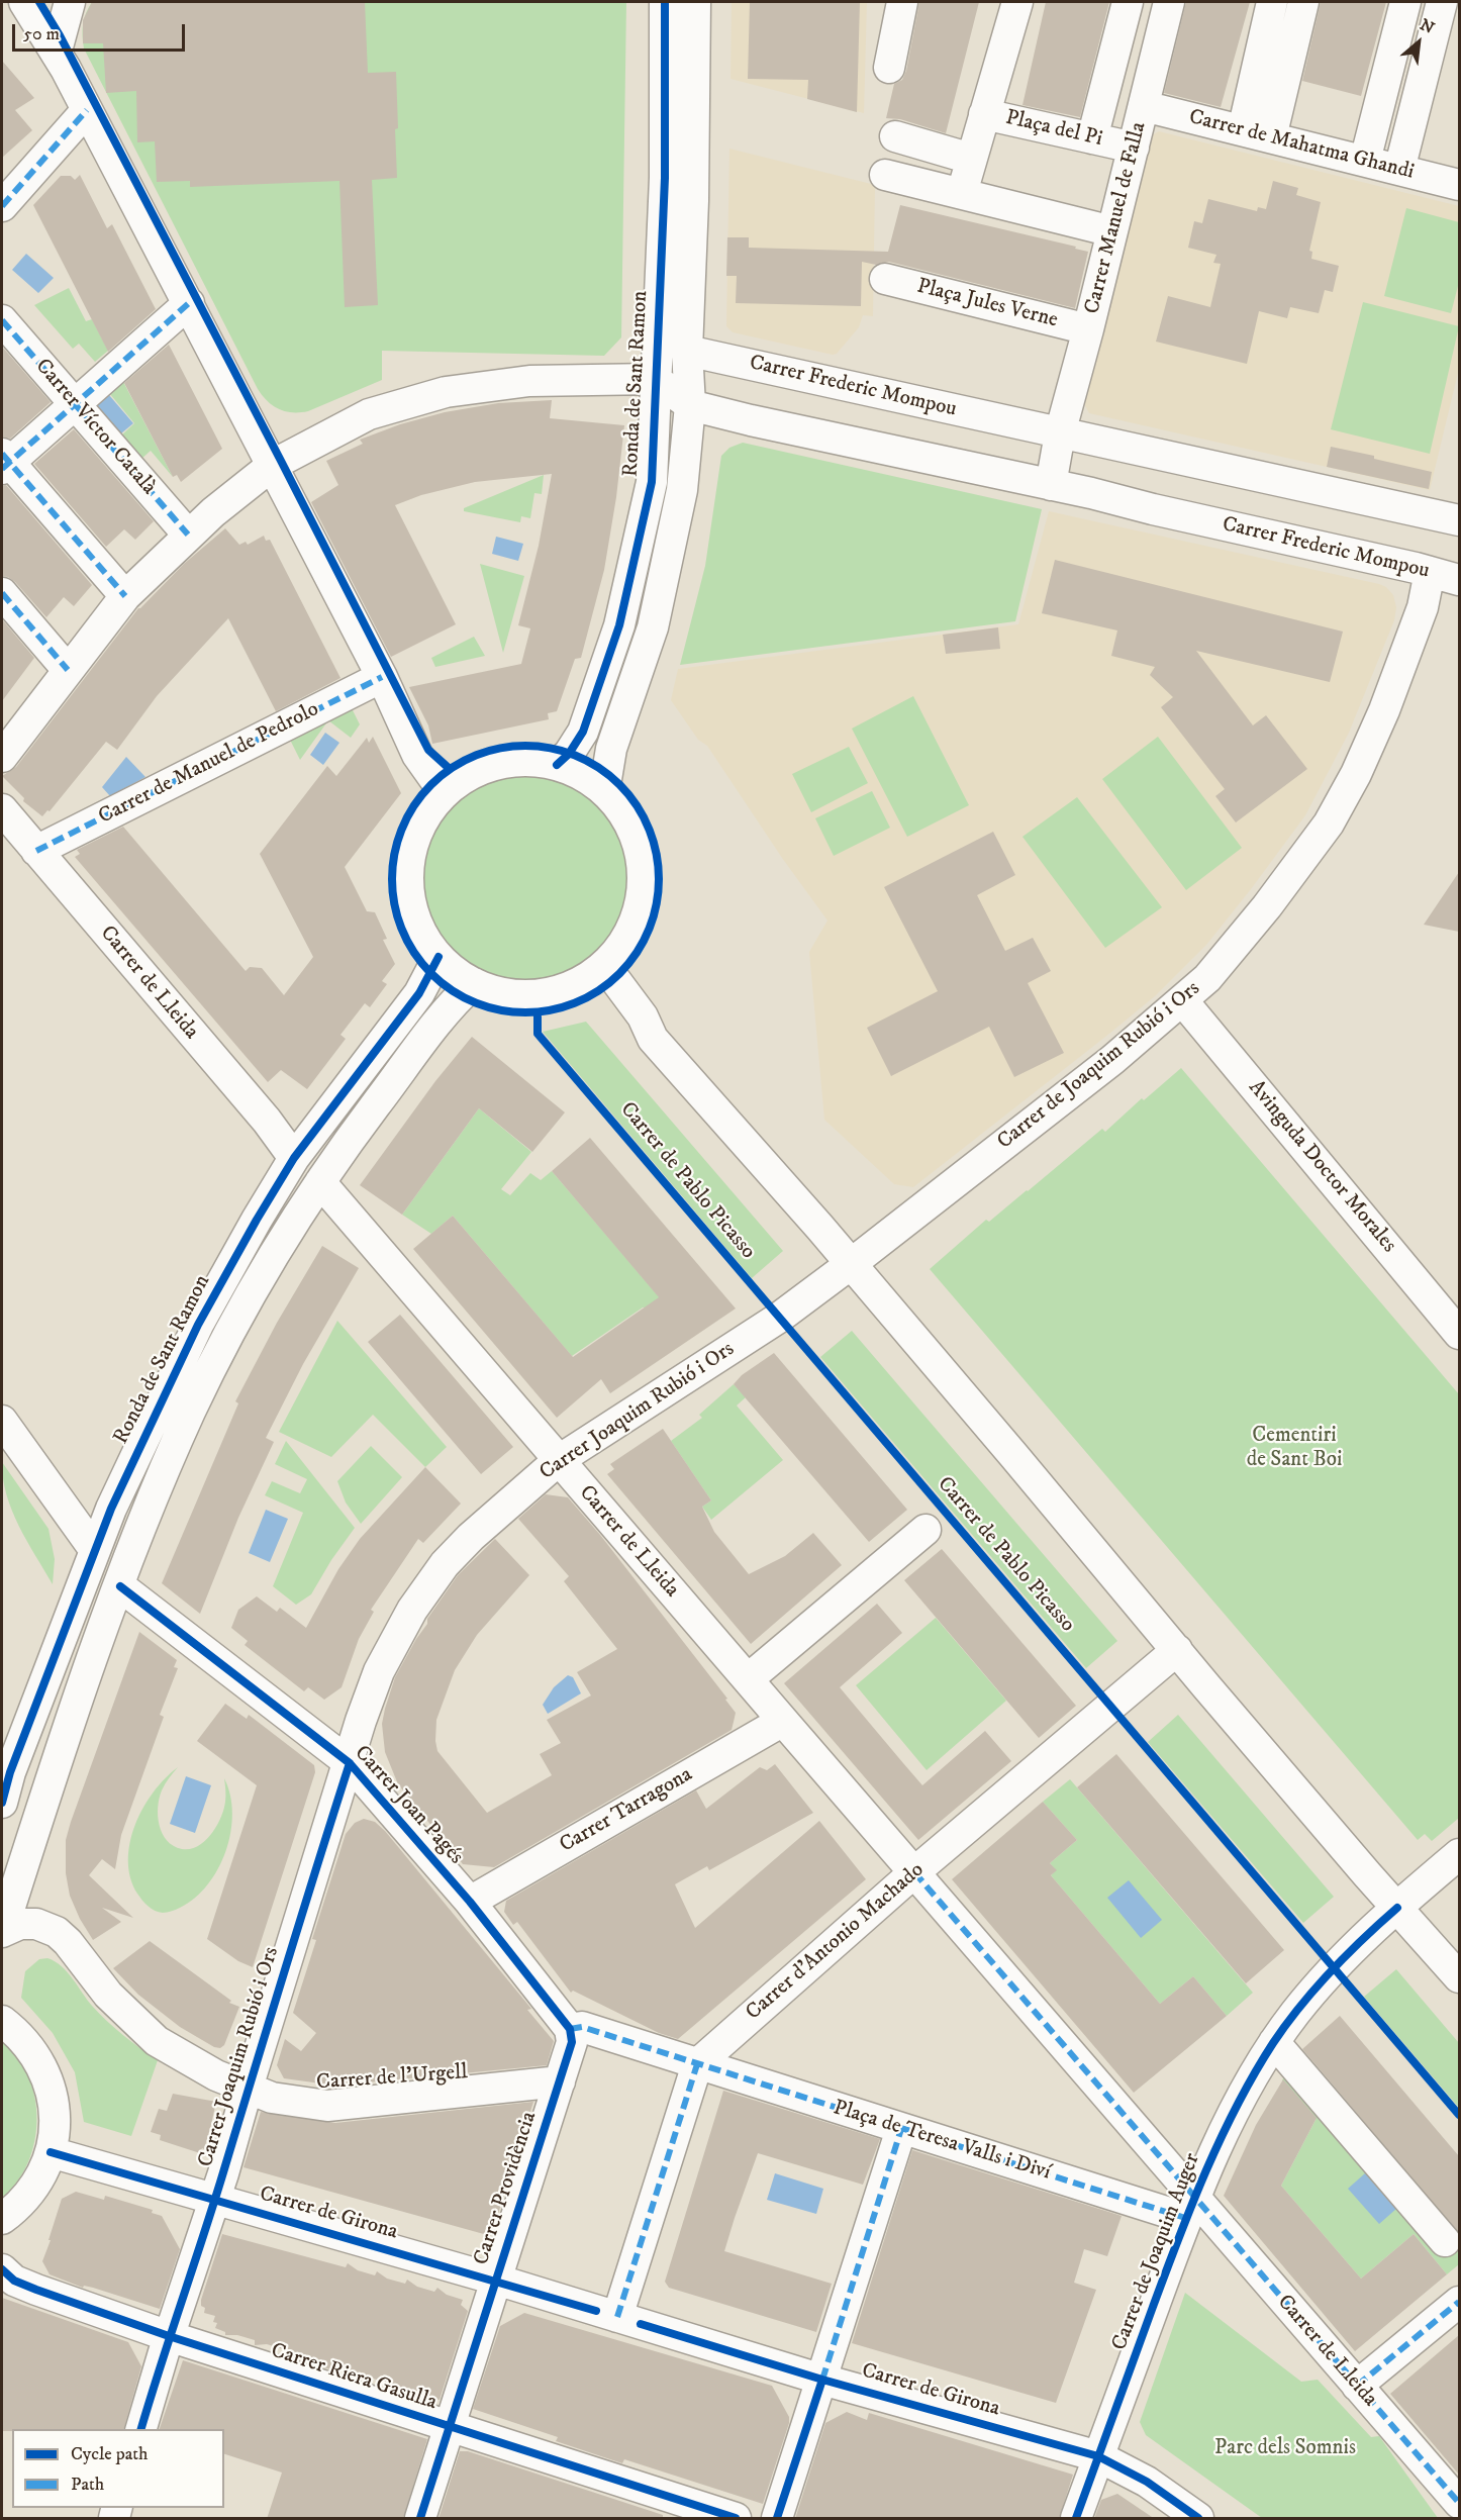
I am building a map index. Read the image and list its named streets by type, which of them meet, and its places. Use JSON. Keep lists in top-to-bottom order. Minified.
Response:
{"streets":{"street":["Plaça del Pi","Carrer de Mahatma Ghandi","Carrer Manuel de Falla","Plaça Jules Verne","Ronda de Sant Ramon","Carrer Frederic Mompou","Carrer Víctor Català","Carrer de Manuel de Pedrolo","Carrer de Lleida","Carrer de Joaquim Rubió i Ors","Avinguda Doctor Morales","Carrer Joaquim Rubió i Ors","Carrer Joan Pagés","Carrer Tarragona","Carrer d'Antonio Machado","Carrer de l'Urgell","Plaça de Teresa Valls i Diví","Carrer Providència","Carrer de Girona","Carrer de Joaquim Auger","Carrer Riera Gasulla"],"cycle path":["Carrer de Pablo Picasso"]},"crossings":[["Plaça del Pi","Carrer Manuel de Falla"],["Carrer de Mahatma Ghandi","Carrer Manuel de Falla"],["Carrer Manuel de Falla","Plaça Jules Verne"],["Carrer Manuel de Falla","Carrer Frederic Mompou"],["Ronda de Sant Ramon","Carrer Frederic Mompou"],["Ronda de Sant Ramon","Carrer de Lleida"],["Carrer Frederic Mompou","Carrer de Joaquim Rubió i Ors"],["Carrer de Manuel de Pedrolo","Carrer de Lleida"],["Carrer de Lleida","Carrer Joaquim Rubió i Ors"],["Carrer de Lleida","Carrer Tarragona"],["Carrer de Lleida","Carrer d'Antonio Machado"],["Carrer de Lleida","Plaça de Teresa Valls i Diví"],["Carrer de Lleida","Carrer de Joaquim Auger"],["Carrer de Joaquim Rubió i Ors","Avinguda Doctor Morales"],["Carrer de Joaquim Rubió i Ors","Carrer Joaquim Rubió i Ors"],["Carrer Joaquim Rubió i Ors","Carrer Joan Pagés"],["Carrer Joaquim Rubió i Ors","Carrer de l'Urgell"],["Carrer Joaquim Rubió i Ors","Carrer de Girona"],["Carrer Joaquim Rubió i Ors","Carrer Riera Gasulla"],["Carrer Joan Pagés","Carrer Tarragona"],["Carrer Joan Pagés","Plaça de Teresa Valls i Diví"],["Carrer Joan Pagés","Carrer Providència"],["Carrer d'Antonio Machado","Plaça de Teresa Valls i Diví"],["Carrer de l'Urgell","Carrer Providència"],["Plaça de Teresa Valls i Diví","Carrer Providència"],["Plaça de Teresa Valls i Diví","Carrer de Joaquim Auger"],["Carrer Providència","Carrer de Girona"],["Carrer Providència","Carrer Riera Gasulla"],["Carrer de Girona","Carrer de Joaquim Auger"]],"parks":["Cementiri de Sant Boi","Parc dels Somnis"],"legend":["Cycle path","Path"],"scale_bar":"50 m","north":"top right"}
